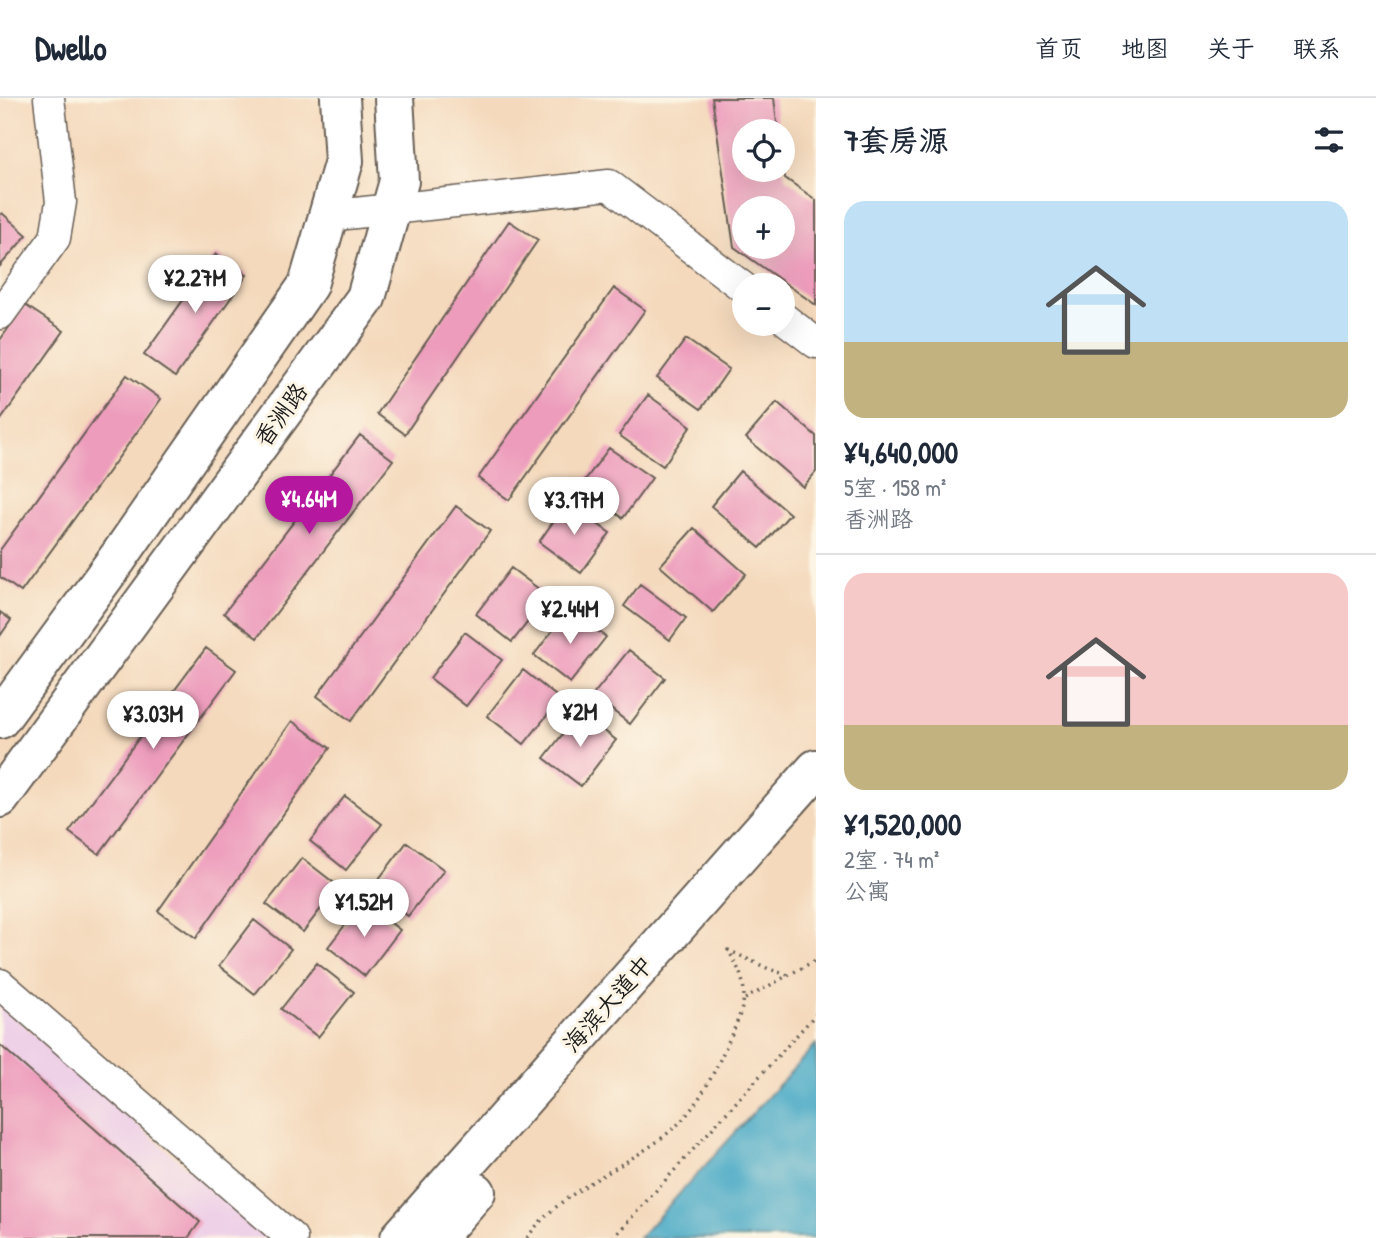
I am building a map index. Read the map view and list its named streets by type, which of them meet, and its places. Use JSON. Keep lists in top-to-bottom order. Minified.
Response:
{"streets":{"main road":["香洲路","海滨大道中"]},"page":{"header":"Dwello","nav":["首页","地图","关于","联系"],"heading":"7套房源","map_buttons":["+","−"],"list":[{"name":"¥4,640,000","note":"5室 · 158 m² · 香洲路"},{"name":"¥1,520,000","note":"2室 · 74 m² · 公寓"}],"price":["¥2.27M","¥4.64M","¥3.17M","¥2.44M","¥2M","¥3.03M","¥1.52M"]}}
